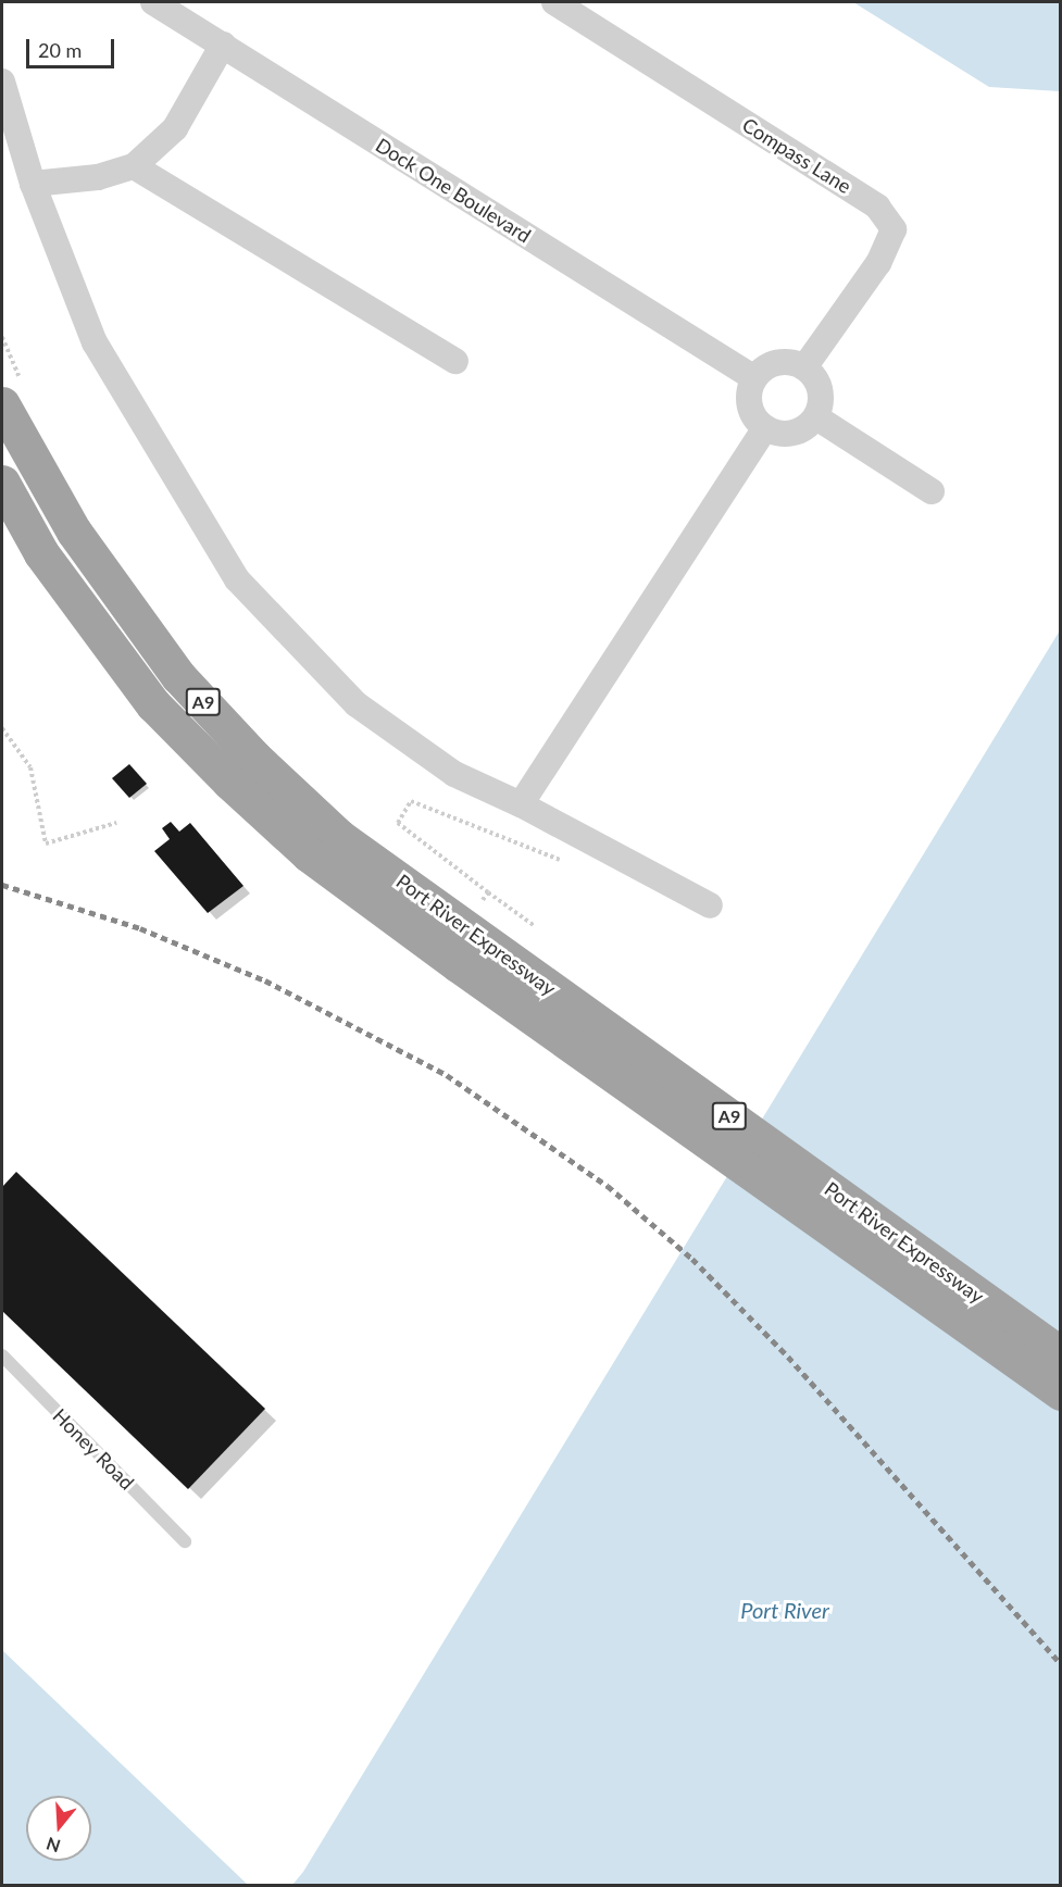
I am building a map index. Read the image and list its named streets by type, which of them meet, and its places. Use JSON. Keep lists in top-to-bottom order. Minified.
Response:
{"streets":{"highway":["A9","Port River Expressway"],"street":["Compass Lane","Dock One Boulevard"],"lane":["Honey Road"]},"crossings":[["Compass Lane","Dock One Boulevard"]],"water":["Port River"],"scale_bar":"20 m","north":"bottom"}
